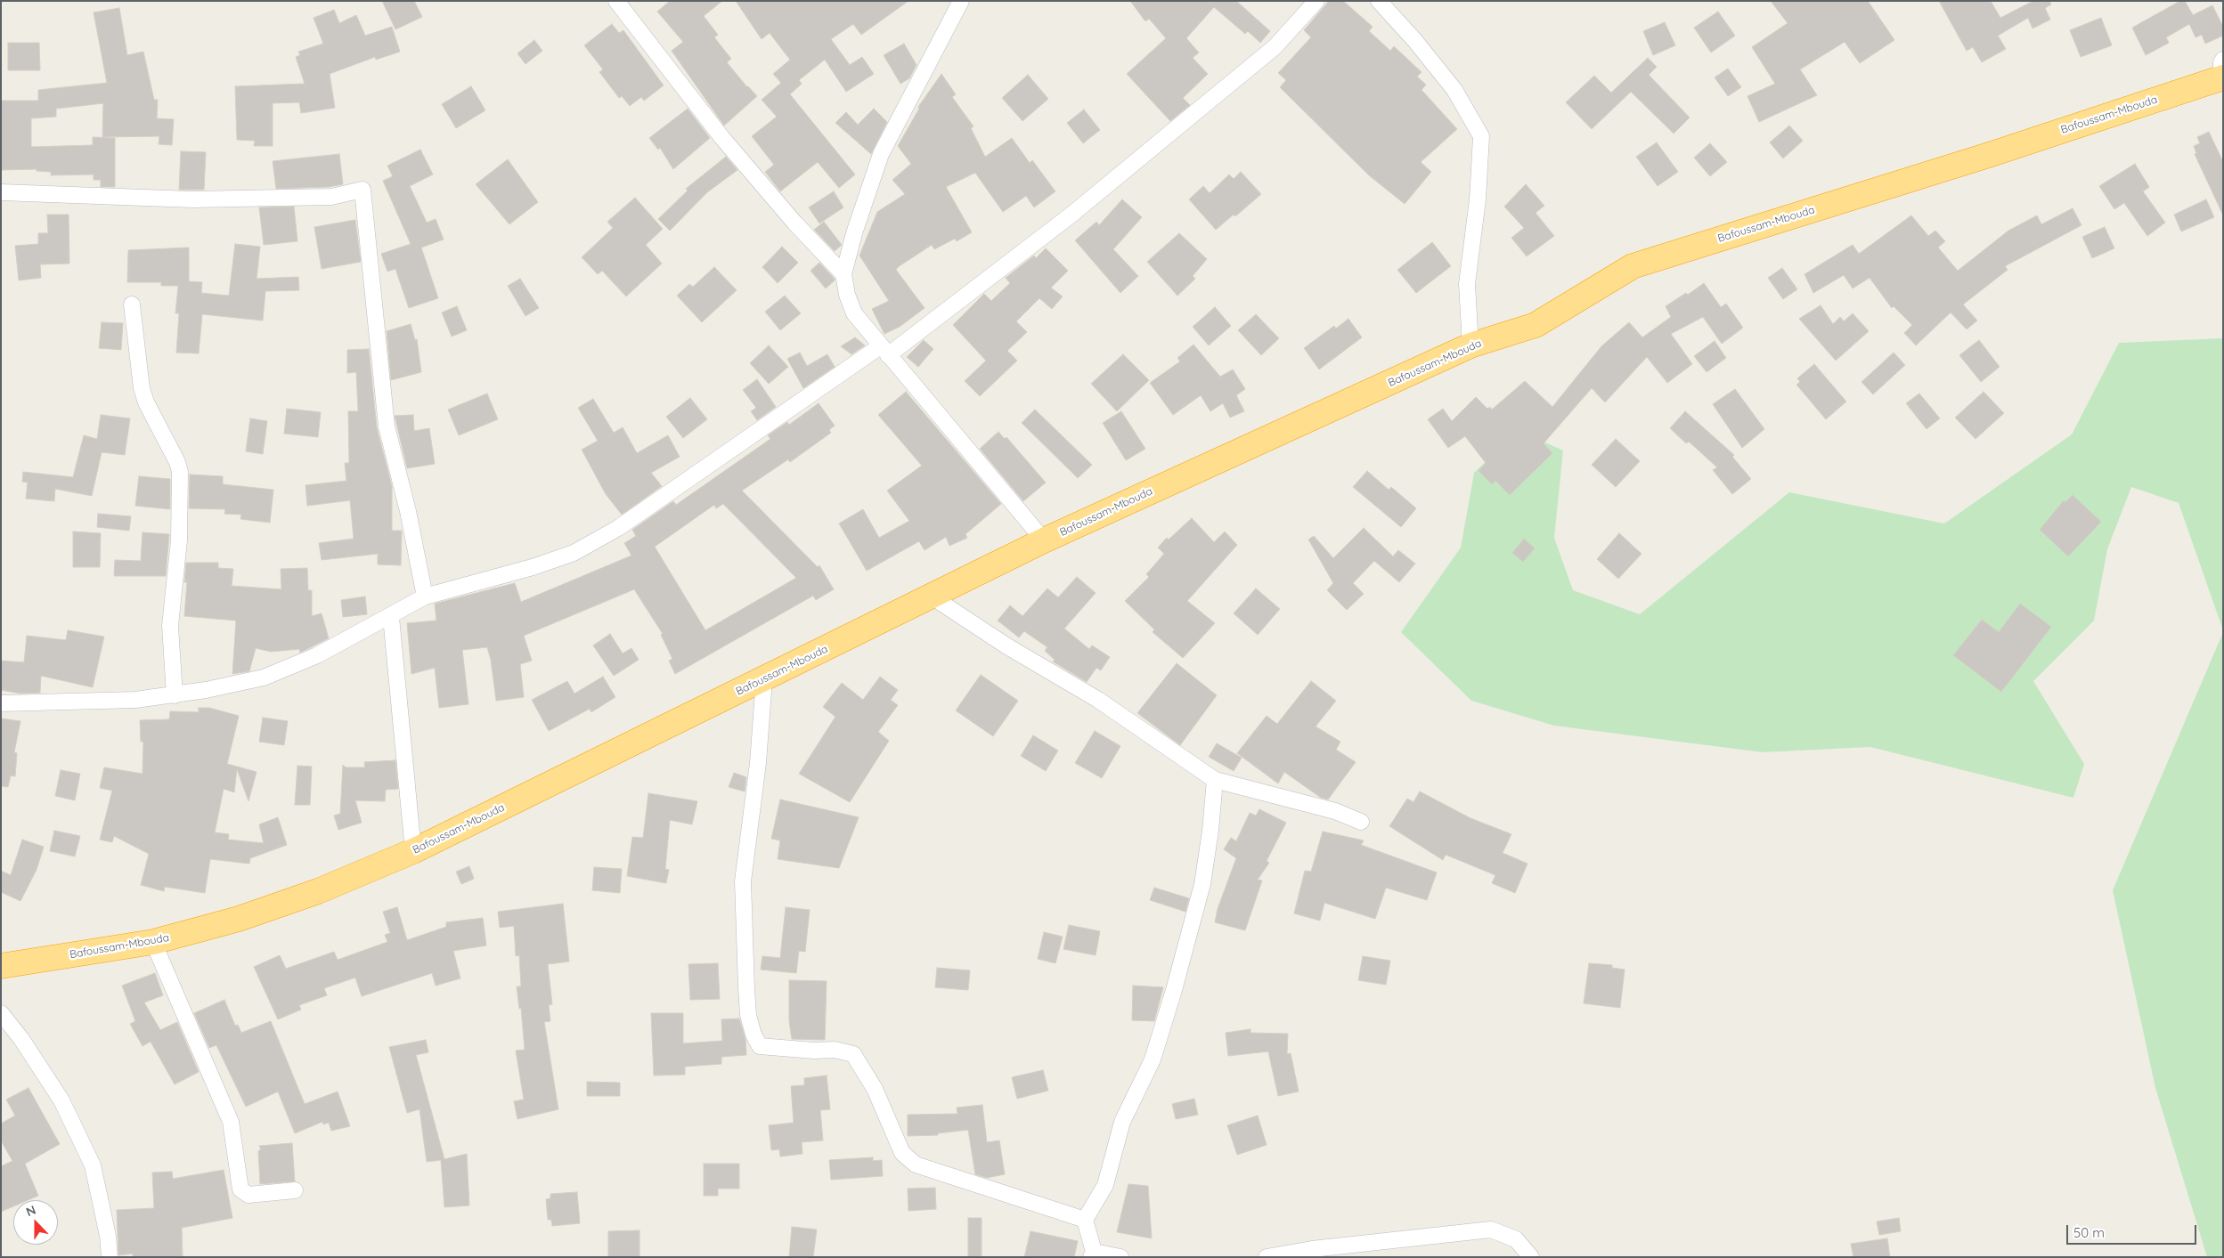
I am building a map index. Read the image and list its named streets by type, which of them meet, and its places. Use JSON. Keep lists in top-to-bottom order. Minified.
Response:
{"streets":{"highway":["Bafoussam-Mbouda"]},"scale_bar":"50 m","north":"top"}
